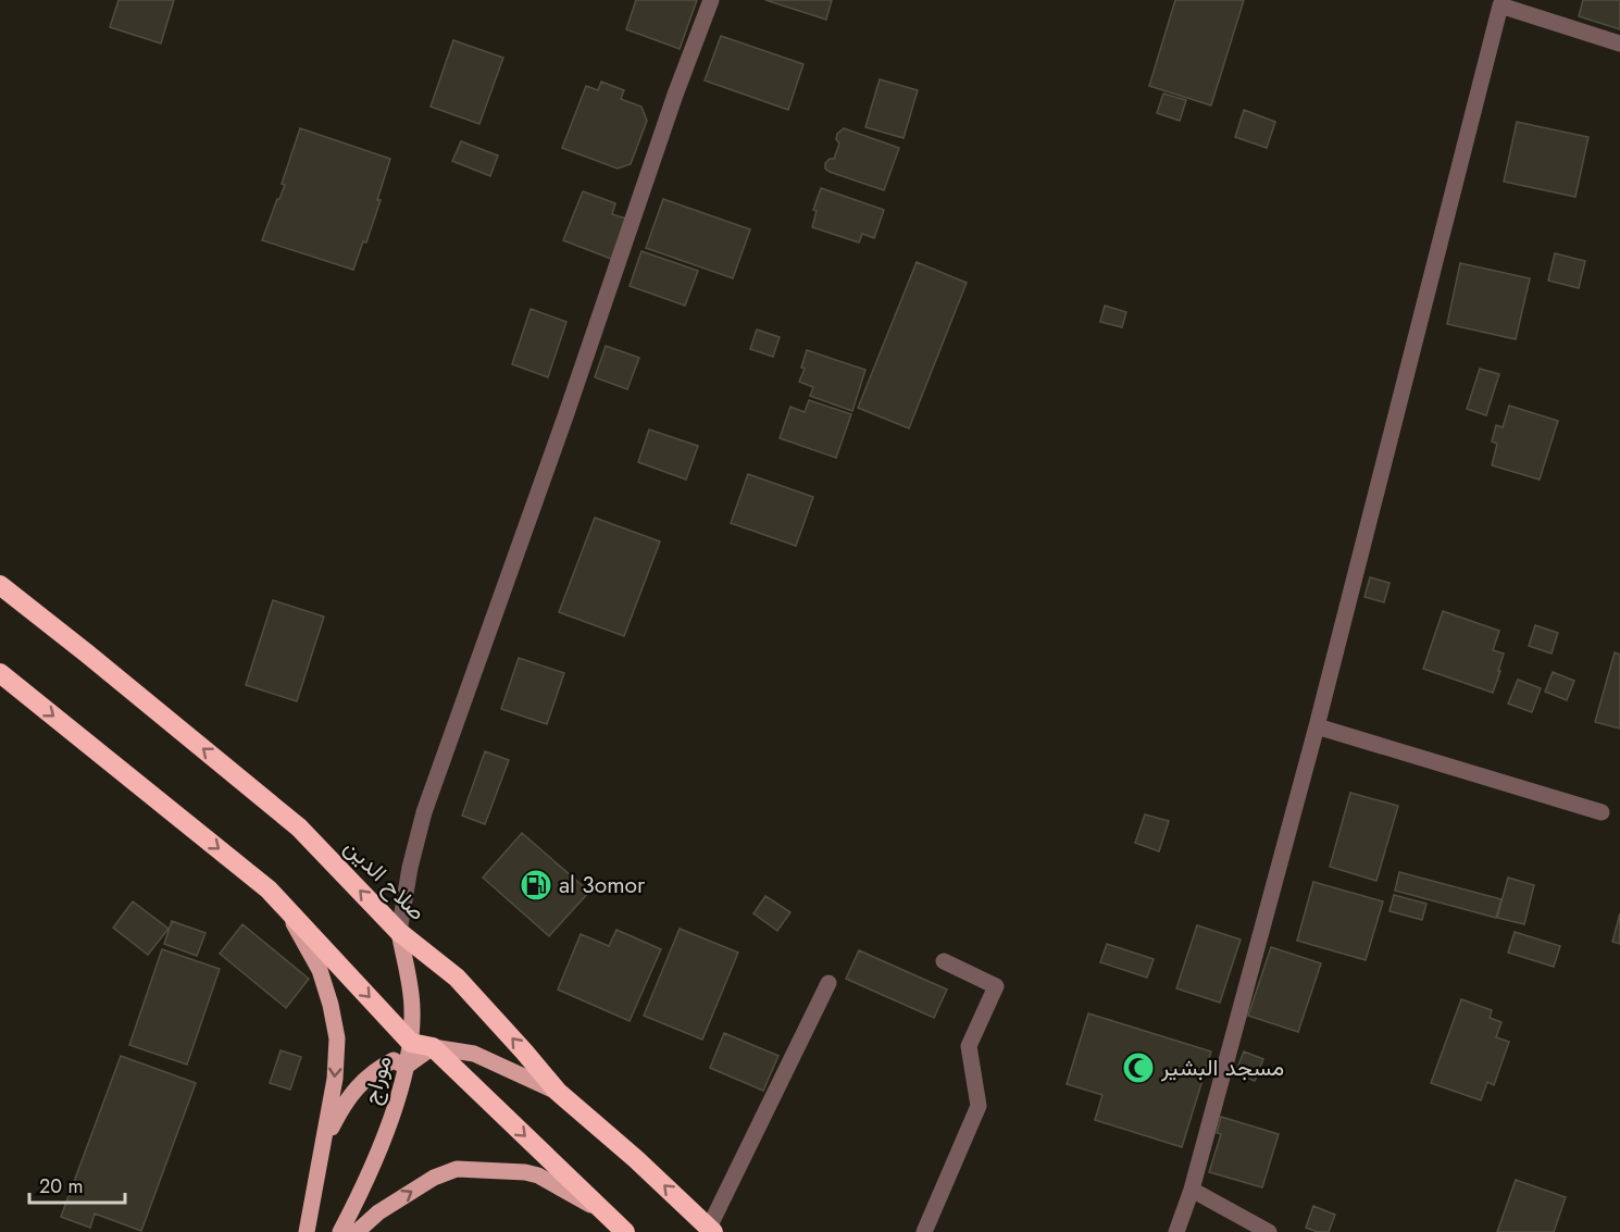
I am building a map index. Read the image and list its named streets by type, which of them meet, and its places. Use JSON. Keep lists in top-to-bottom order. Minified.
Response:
{"streets":{"highway":["صلاح الدين"],"main road":["موراج"]},"crossings":[["صلاح الدين","موراج"]],"places":{"fuel station":["al 3omor"],"mosque":["مسجد البشير"]},"scale_bar":"20 m"}
